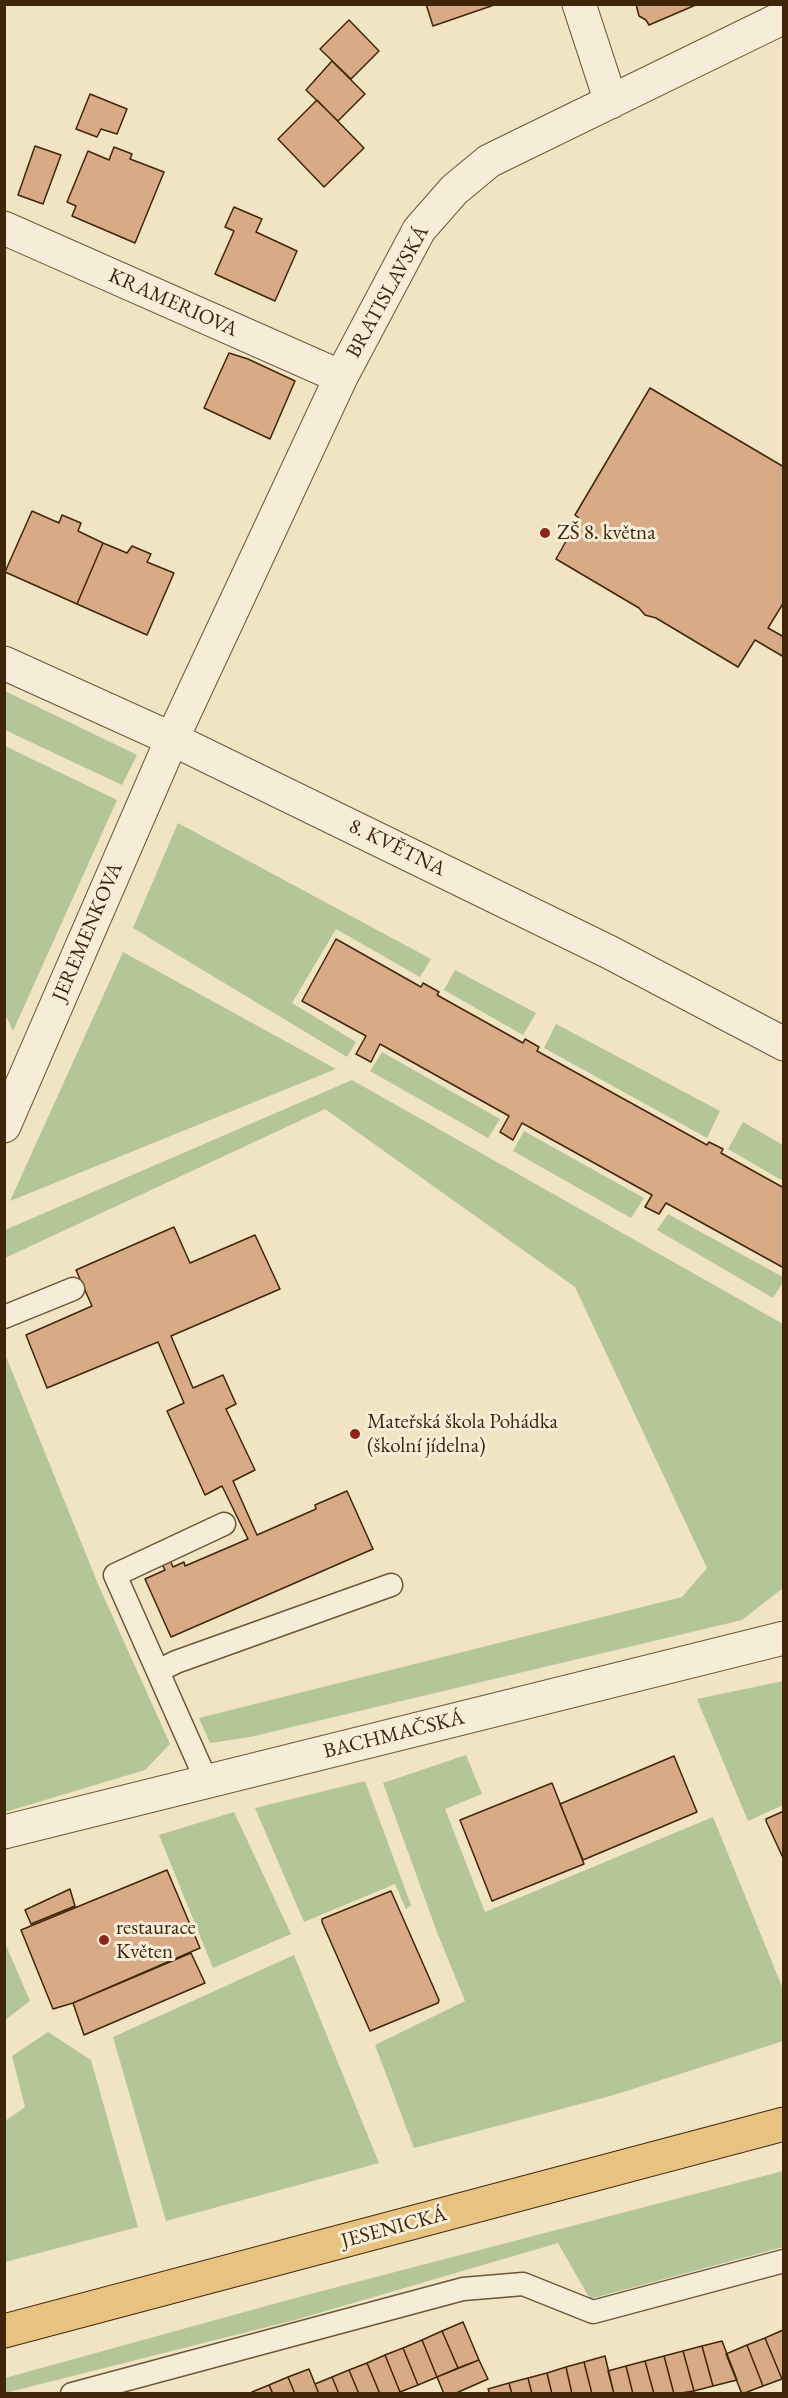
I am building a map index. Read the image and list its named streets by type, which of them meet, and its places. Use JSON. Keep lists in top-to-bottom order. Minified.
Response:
{"streets":{"main road":["JESENICKÁ"],"street":["BRATISLAVSKÁ","KRAMERIOVA","8. KVĚTNA","JEREMENKOVA","BACHMAČSKÁ"]},"crossings":[["BRATISLAVSKÁ","KRAMERIOVA"],["BRATISLAVSKÁ","8. KVĚTNA"],["BRATISLAVSKÁ","JEREMENKOVA"],["8. KVĚTNA","JEREMENKOVA"]],"places":["ZŠ 8. května","Mateřská škola Pohádka (školní jídelna)","restaurace Květen"]}
